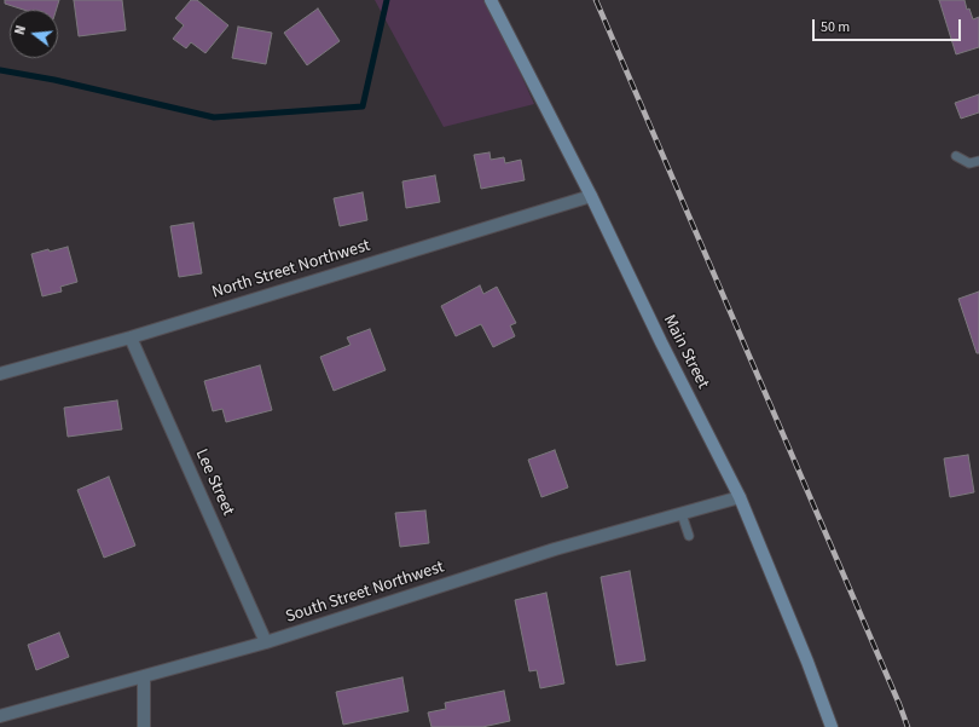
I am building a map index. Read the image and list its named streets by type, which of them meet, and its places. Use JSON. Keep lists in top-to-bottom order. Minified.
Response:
{"streets":{"street":["North Street Northwest","Main Street","Lee Street","South Street Northwest"]},"crossings":[["North Street Northwest","Main Street"],["North Street Northwest","Lee Street"],["Main Street","South Street Northwest"],["Lee Street","South Street Northwest"]],"scale_bar":"50 m","north":"left"}
